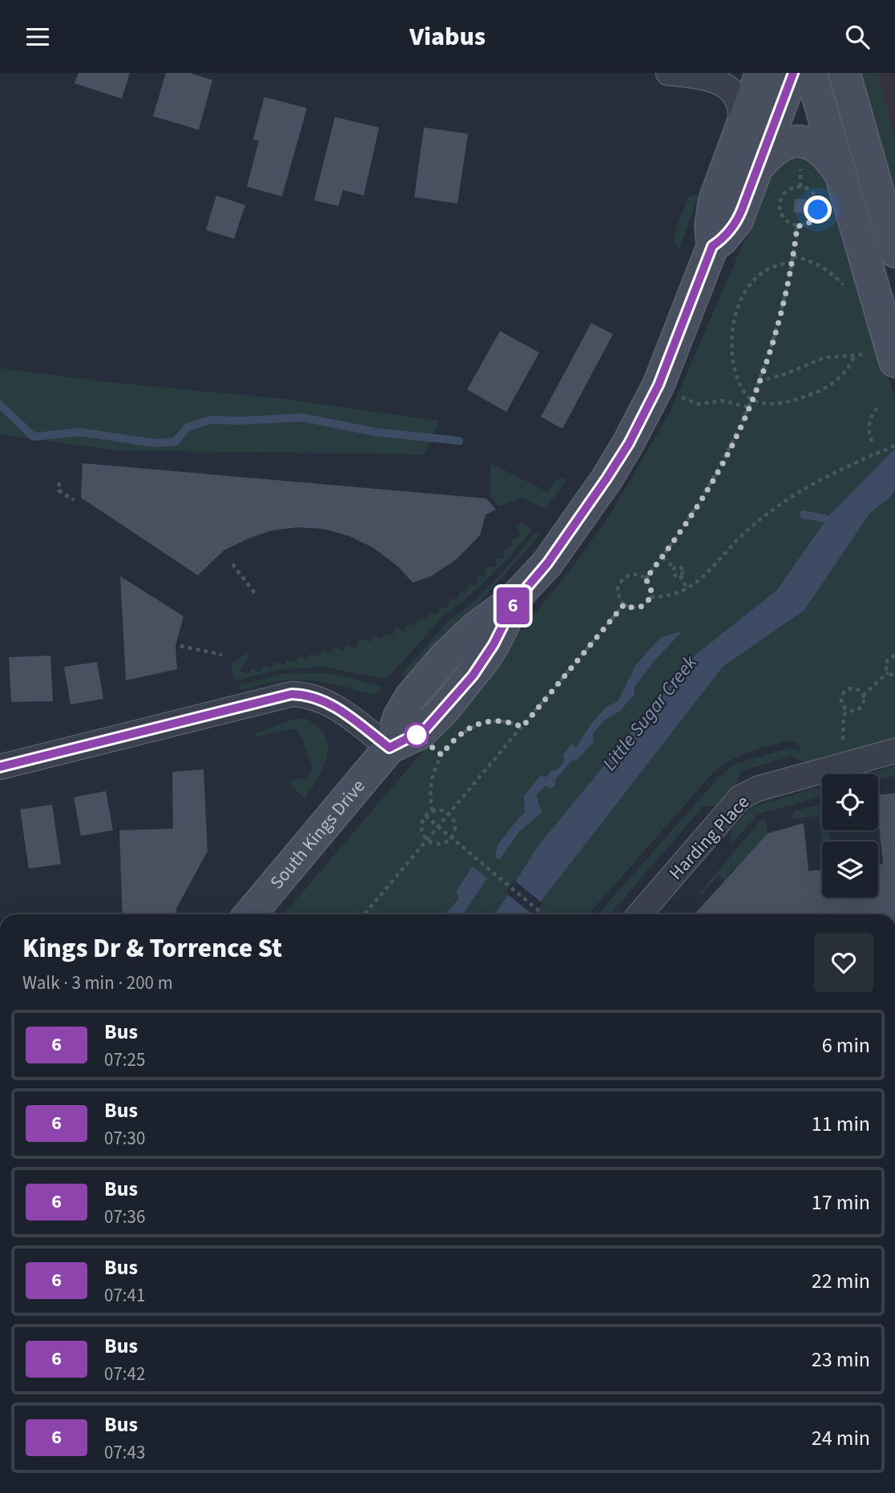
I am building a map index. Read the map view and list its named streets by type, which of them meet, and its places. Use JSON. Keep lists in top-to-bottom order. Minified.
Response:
{"streets":{"main road":["South Kings Drive"],"street":["Harding Place"]},"water":["Little Sugar Creek"],"lines":["bus line 6"],"page":{"header":"Viabus","on_map":"6","heading":["Kings Dr & Torrence St","Walk · 3 min · 200 m"],"list":[{"mark":"6","name":"Bus","note":"07:25","value":"6 min"},{"mark":"6","name":"Bus","note":"07:30","value":"11 min"},{"mark":"6","name":"Bus","note":"07:36","value":"17 min"},{"mark":"6","name":"Bus","note":"07:41","value":"22 min"},{"mark":"6","name":"Bus","note":"07:42","value":"23 min"},{"mark":"6","name":"Bus","note":"07:43","value":"24 min"}]}}
